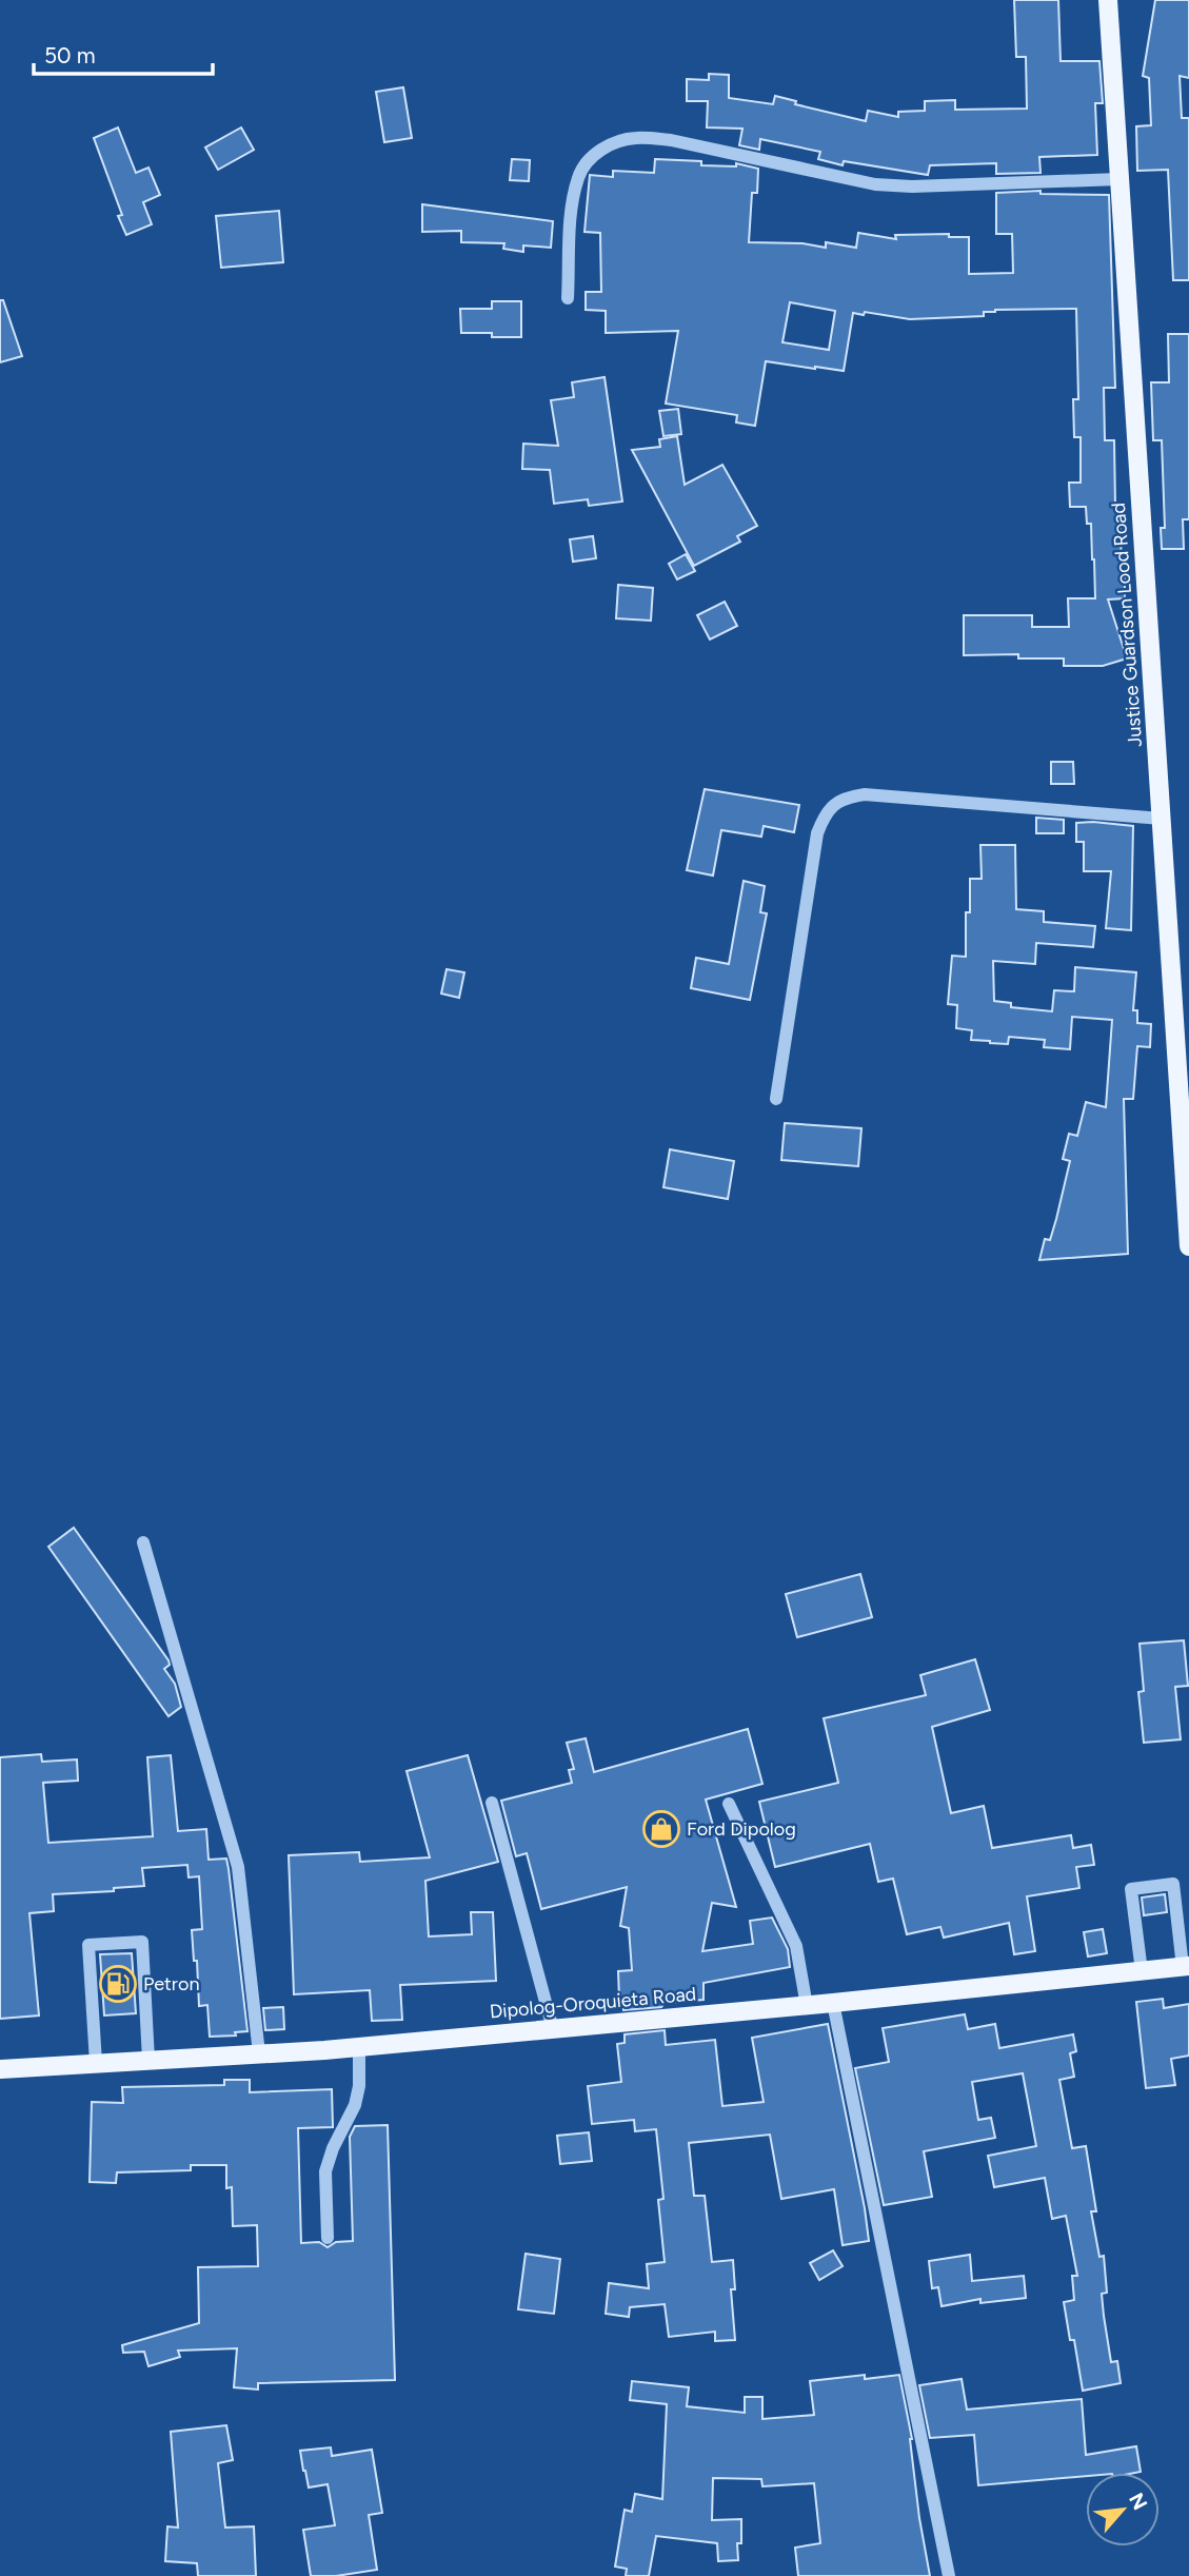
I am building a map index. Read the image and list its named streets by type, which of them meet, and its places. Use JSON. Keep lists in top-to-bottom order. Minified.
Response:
{"streets":{"main road":["Justice Guardson Lood Road","Dipolog-Oroquieta Road"]},"places":{"shop":["Ford Dipolog"],"fuel station":["Petron"]},"scale_bar":"50 m","north":"top right"}
